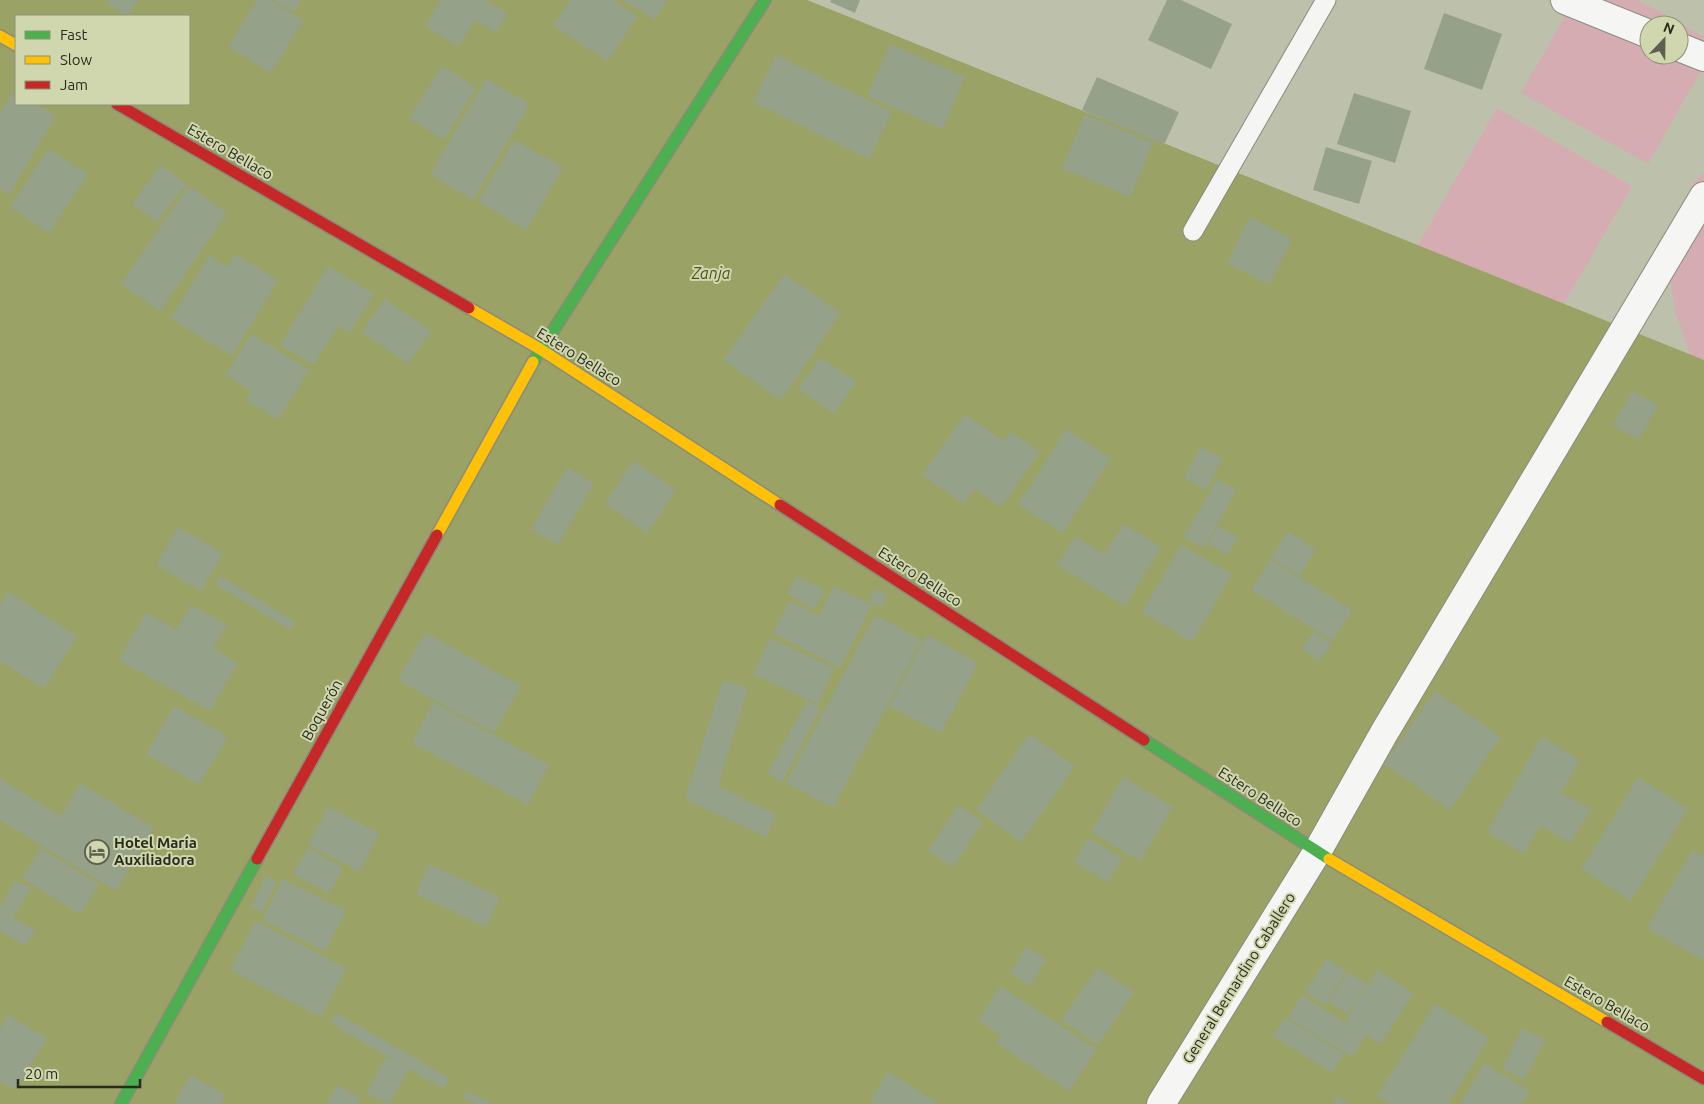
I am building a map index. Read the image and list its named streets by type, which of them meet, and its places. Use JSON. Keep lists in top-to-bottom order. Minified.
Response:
{"streets":{"street":["Estero Bellaco","Boquerón","General Bernardino Caballero"]},"crossings":[["Estero Bellaco","Boquerón"],["Estero Bellaco","General Bernardino Caballero"]],"water":["Zanja"],"places":{"hotel":["Hotel María Auxiliadora"]},"legend":["Fast","Slow","Jam"],"scale_bar":"20 m","north":"top"}
